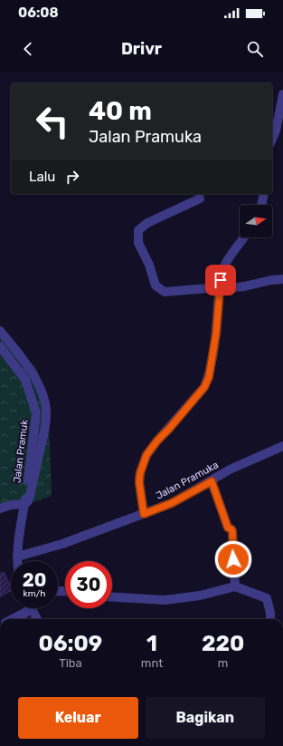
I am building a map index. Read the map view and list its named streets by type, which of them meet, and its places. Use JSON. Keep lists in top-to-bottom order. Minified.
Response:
{"streets":{"street":["Jalan Pramuk","Jalan Pramuka"]},"north":"right","page":{"status":"06:08","header":"Drivr","turn":["40 m","Jalan Pramuka"],"then":"Lalu","speed":"20 km/h","limit":"30","eta":["06:09","Tiba","1","mnt","220","m"],"buttons":["Keluar","Bagikan"]}}
